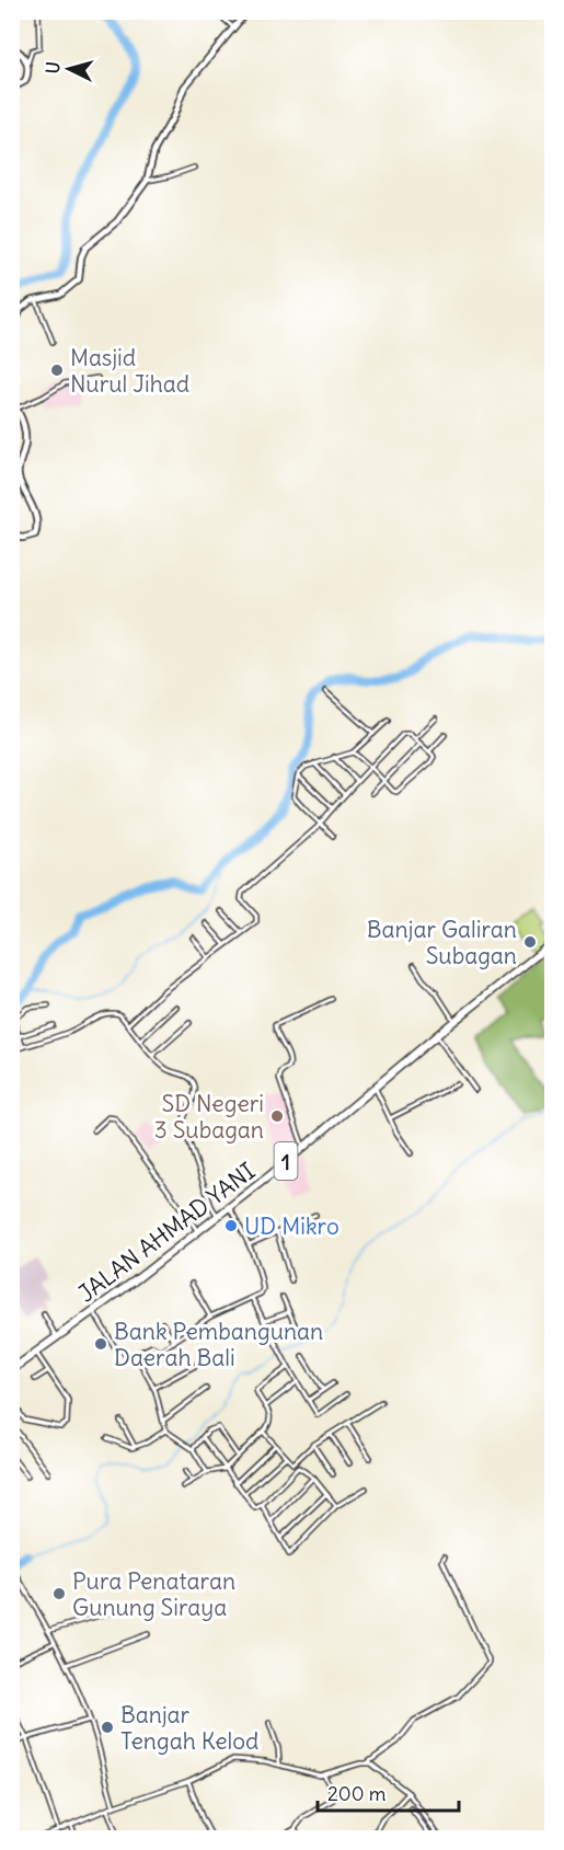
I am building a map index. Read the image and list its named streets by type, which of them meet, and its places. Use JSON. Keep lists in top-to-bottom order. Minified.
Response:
{"streets":{"highway":["1","JALAN AHMAD YANI"]},"places":["Masjid Nurul Jihad","Banjar Galiran Subagan","SD Negeri 3 Subagan","UD Mikro","Bank Pembangunan Daerah Bali","Pura Penataran Gunung Siraya","Banjar Tengah Kelod"],"scale_bar":"200 m","north":"left"}
